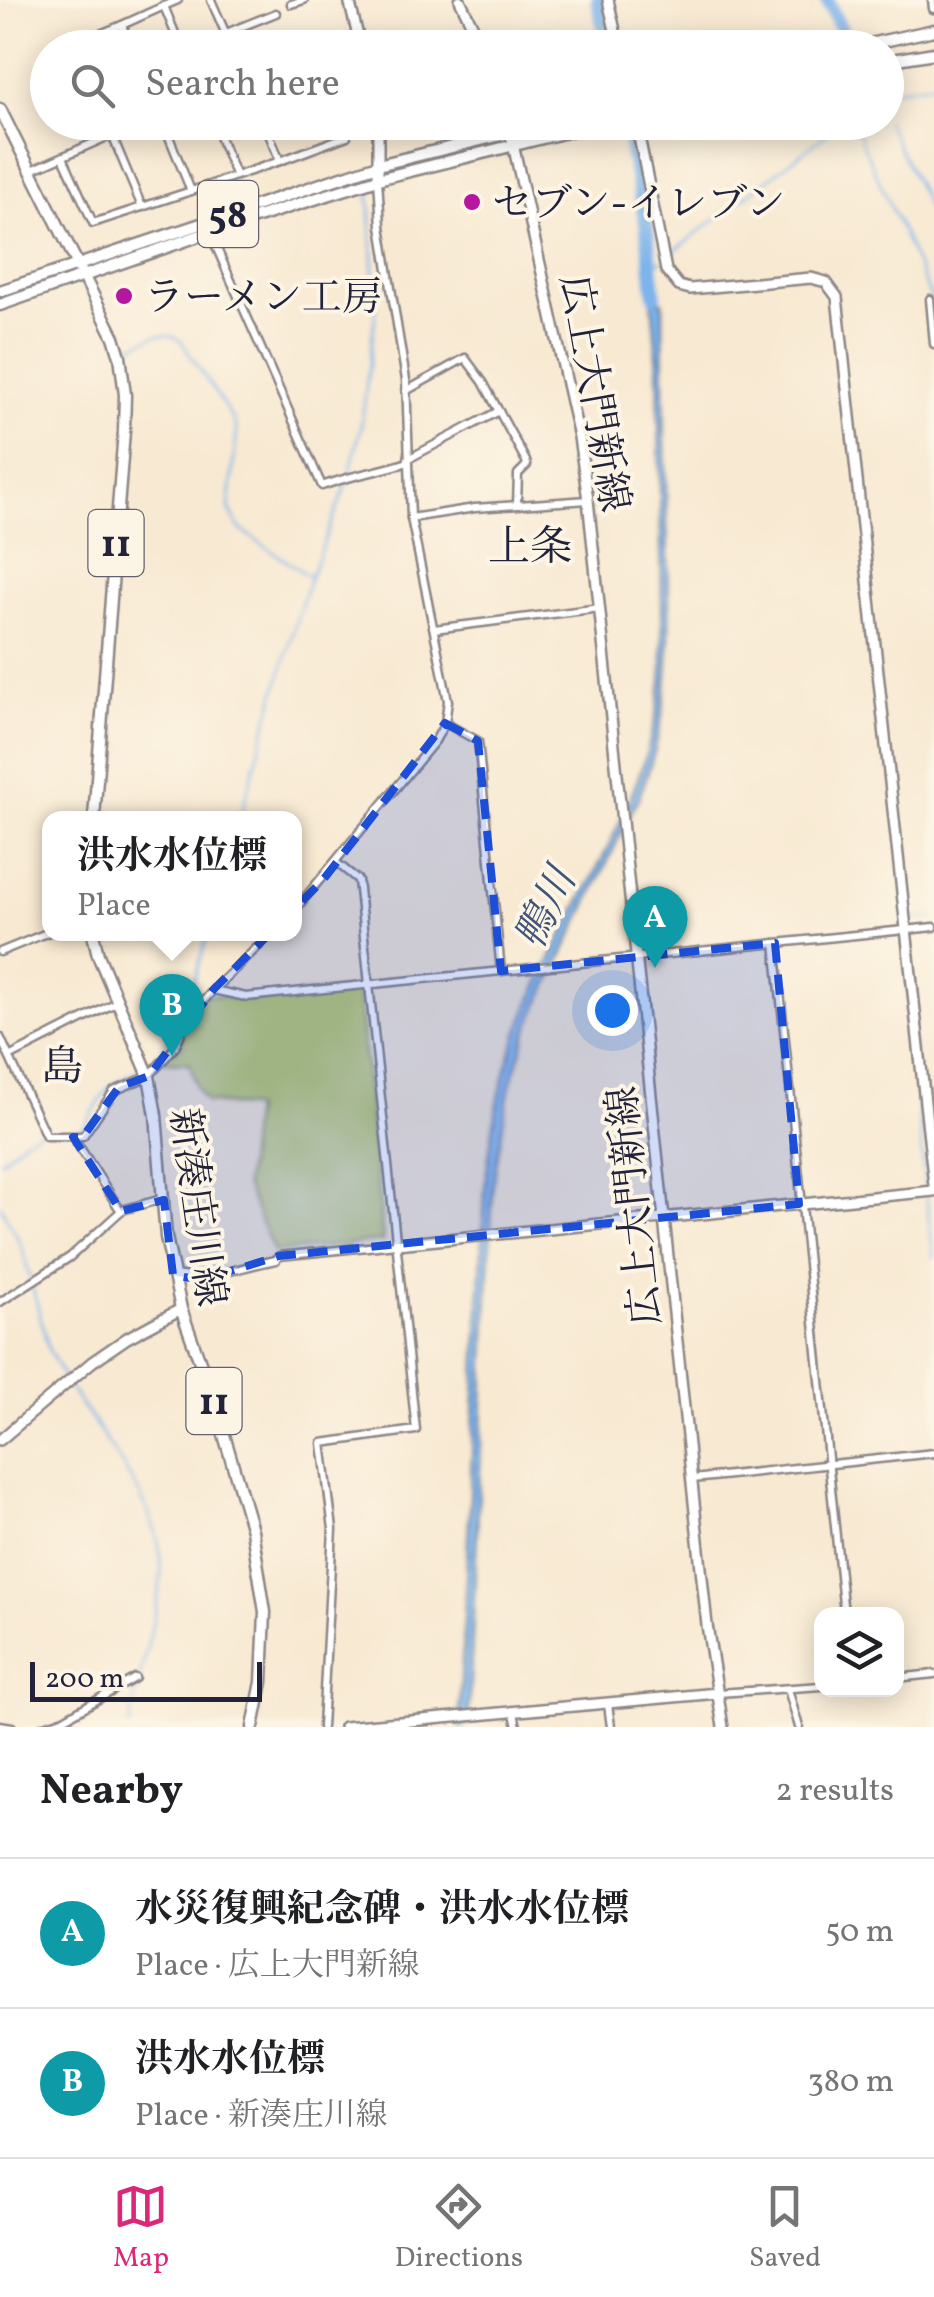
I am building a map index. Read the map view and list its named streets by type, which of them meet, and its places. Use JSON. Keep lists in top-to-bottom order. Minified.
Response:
{"streets":{"main road":["58","11","新湊庄川線"],"street":["広上大門新線"]},"crossings":[["58","広上大門新線"],["58","11"]],"districts":["上条","島"],"water":["鴨川"],"places":["セブン-イレブン","ラーメン工房"],"scale_bar":"200 m","page":{"search":"Search here","popup":["洪水水位標","Place"],"pins":["A","B"],"scale":"200 m","heading":["Nearby","2 results"],"list":[{"mark":"A","name":"水災復興紀念碑・洪水水位標","note":"Place · 広上大門新線","value":"50 m"},{"mark":"B","name":"洪水水位標","note":"Place · 新湊庄川線","value":"380 m"}],"nav":["Map","Directions","Saved"]}}
